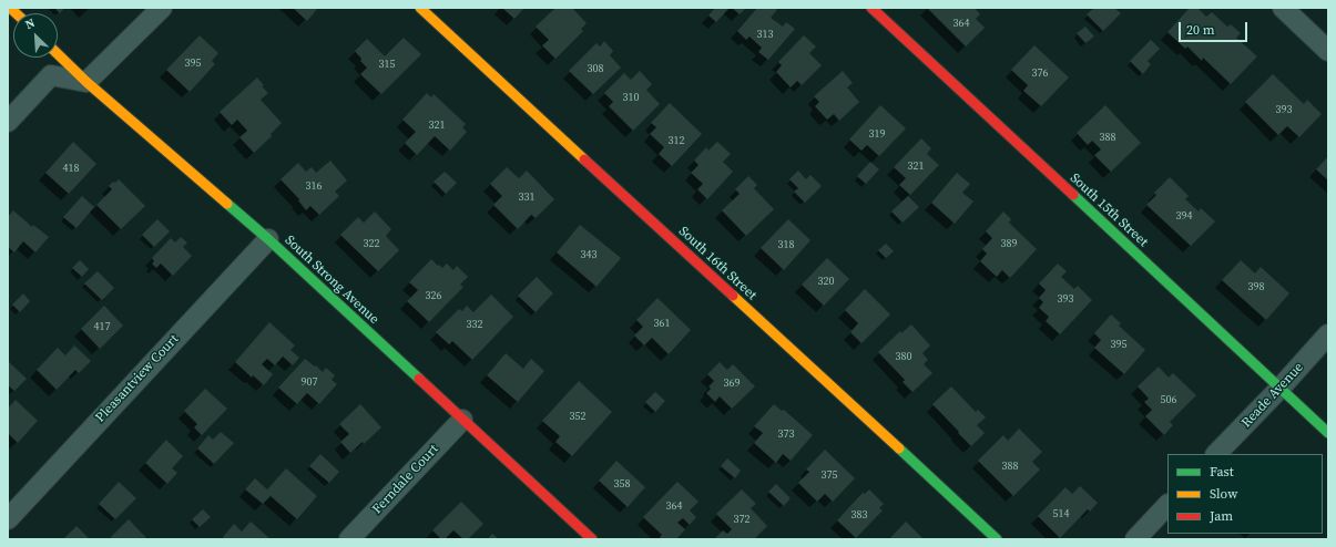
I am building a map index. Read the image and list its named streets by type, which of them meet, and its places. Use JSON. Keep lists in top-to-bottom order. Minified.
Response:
{"streets":{"street":["South 15th Street","South 16th Street","South Strong Avenue","Pleasantview Court","Reade Avenue","Ferndale Court"]},"crossings":[["South 15th Street","Reade Avenue"],["South Strong Avenue","Pleasantview Court"],["South Strong Avenue","Ferndale Court"]],"house_numbers":["364","313","395","315","308","376","310","393","321","319","388","312","321","418","316","331","394","322","389","318","343","320","398","326","393","361","332","417","395","380","907","369","506","352","373","388","375","358","364","514","383","372"],"legend":["Fast","Slow","Jam"],"scale_bar":"20 m","north":"top left"}
